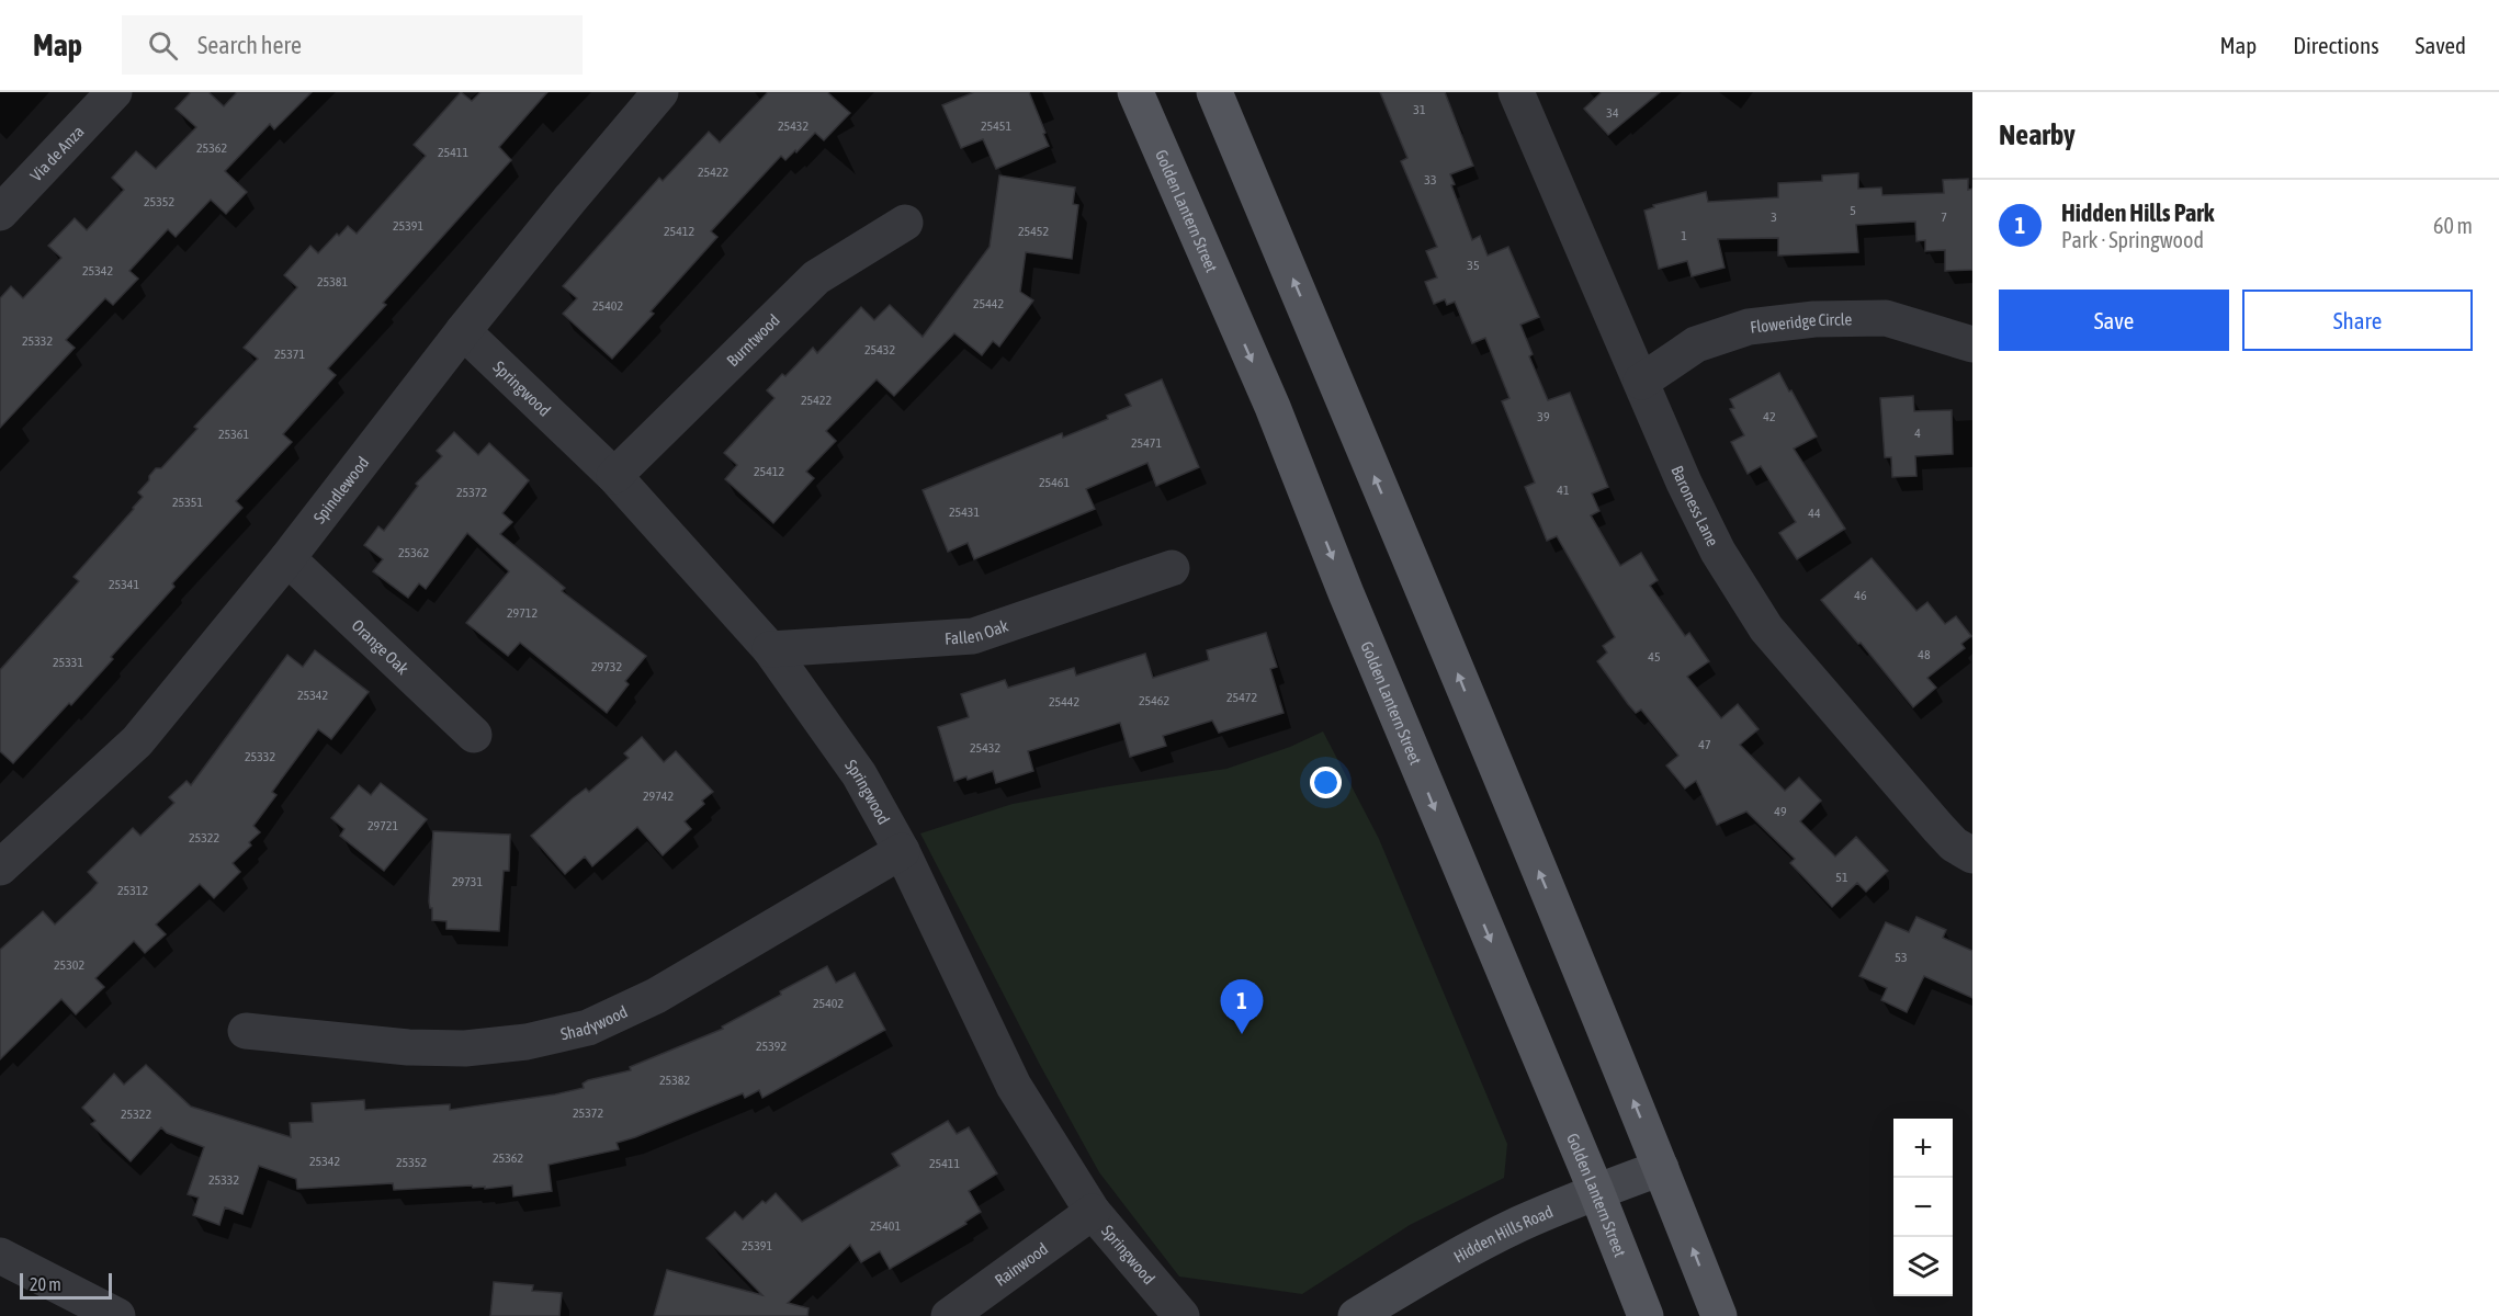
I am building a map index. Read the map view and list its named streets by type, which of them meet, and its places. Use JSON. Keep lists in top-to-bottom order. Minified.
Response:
{"streets":{"main road":["Golden Lantern Street"],"street":["Via de Anza","Floweridge Circle","Burntwood","Springwood","Spindlewood","Baroness Lane","Fallen Oak","Orange Oak","Shadywood","Hidden Hills Road","Rainwood"]},"crossings":[["Golden Lantern Street","Hidden Hills Road"],["Floweridge Circle","Baroness Lane"],["Burntwood","Springwood"],["Springwood","Spindlewood"],["Springwood","Fallen Oak"],["Springwood","Shadywood"],["Springwood","Rainwood"],["Spindlewood","Orange Oak"]],"house_numbers":["31","34","25432","25451","25362","25411","25422","33","25352","5","3","7","25391","25412","25452","1","35","25342","25381","25442","25402","25332","25432","25371","25422","39","42","4","25361","25471","25412","25461","41","25372","25351","25431","44","25362","25341","46","29712","48","45","25331","29732","25342","25472","25462","25442","47","25432","25332","29742","49","29721","25322","51","29731","25312","53","25302","25402","25392","25382","25372","25322","25362","25342","25352","25411","25332","25401","25391"],"scale_bar":"20 m","page":{"header":"Map","search":"Search here","nav":["Map","Directions","Saved"],"heading":"Nearby","list":[{"mark":"1","name":"Hidden Hills Park","note":"Park · Springwood","value":"60 m"}],"buttons":["Save","Share"],"pins":"1","map_buttons":["+","−"],"scale":"20 m"}}
